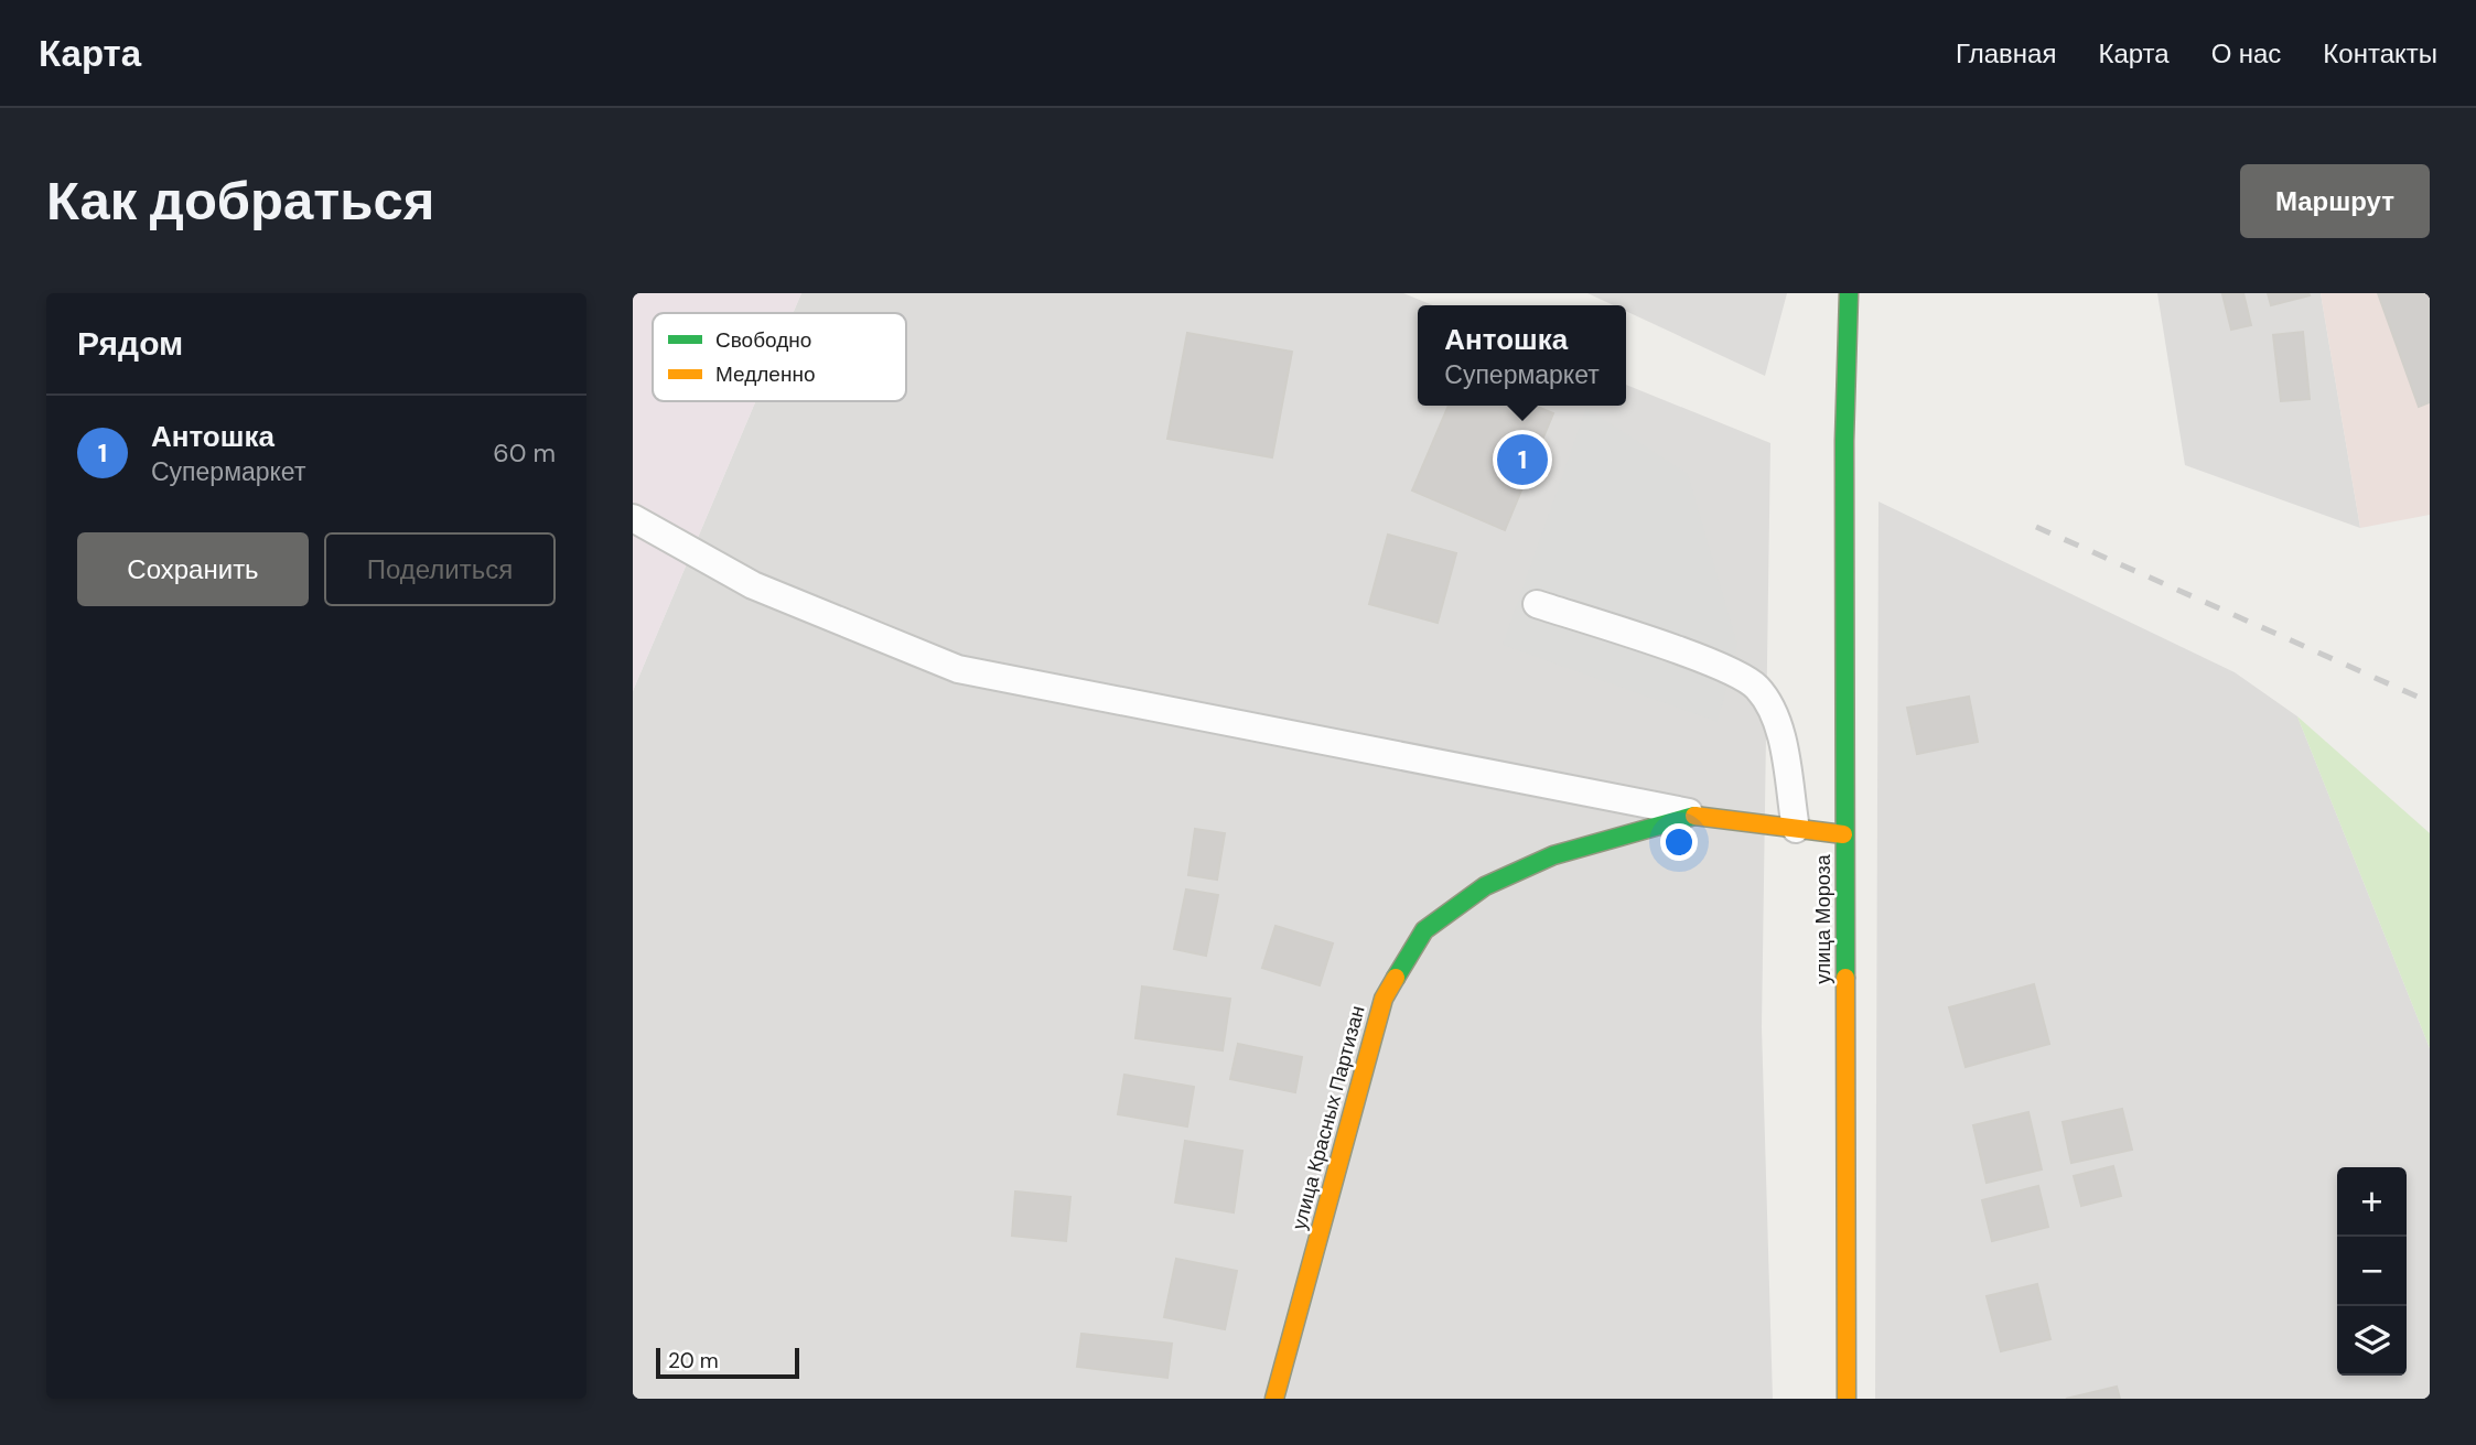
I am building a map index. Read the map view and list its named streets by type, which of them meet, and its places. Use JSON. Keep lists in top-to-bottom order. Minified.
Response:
{"streets":{"main road":["улица Мороза","улица Красных Партизан"]},"crossings":[["улица Мороза","улица Красных Партизан"]],"legend":["Свободно","Медленно"],"scale_bar":"20 m","page":{"header":"Карта","nav":["Главная","Карта","О нас","Контакты"],"buttons":["Маршрут",["Сохранить","Поделиться"]],"title":"Как добраться","heading":"Рядом","popup":["Антошка","Супермаркет"],"list":[{"mark":"1","name":"Антошка","note":"Супермаркет","value":"60 m"}],"pins":"1","map_buttons":["+","−"],"scale":"20 m"}}
